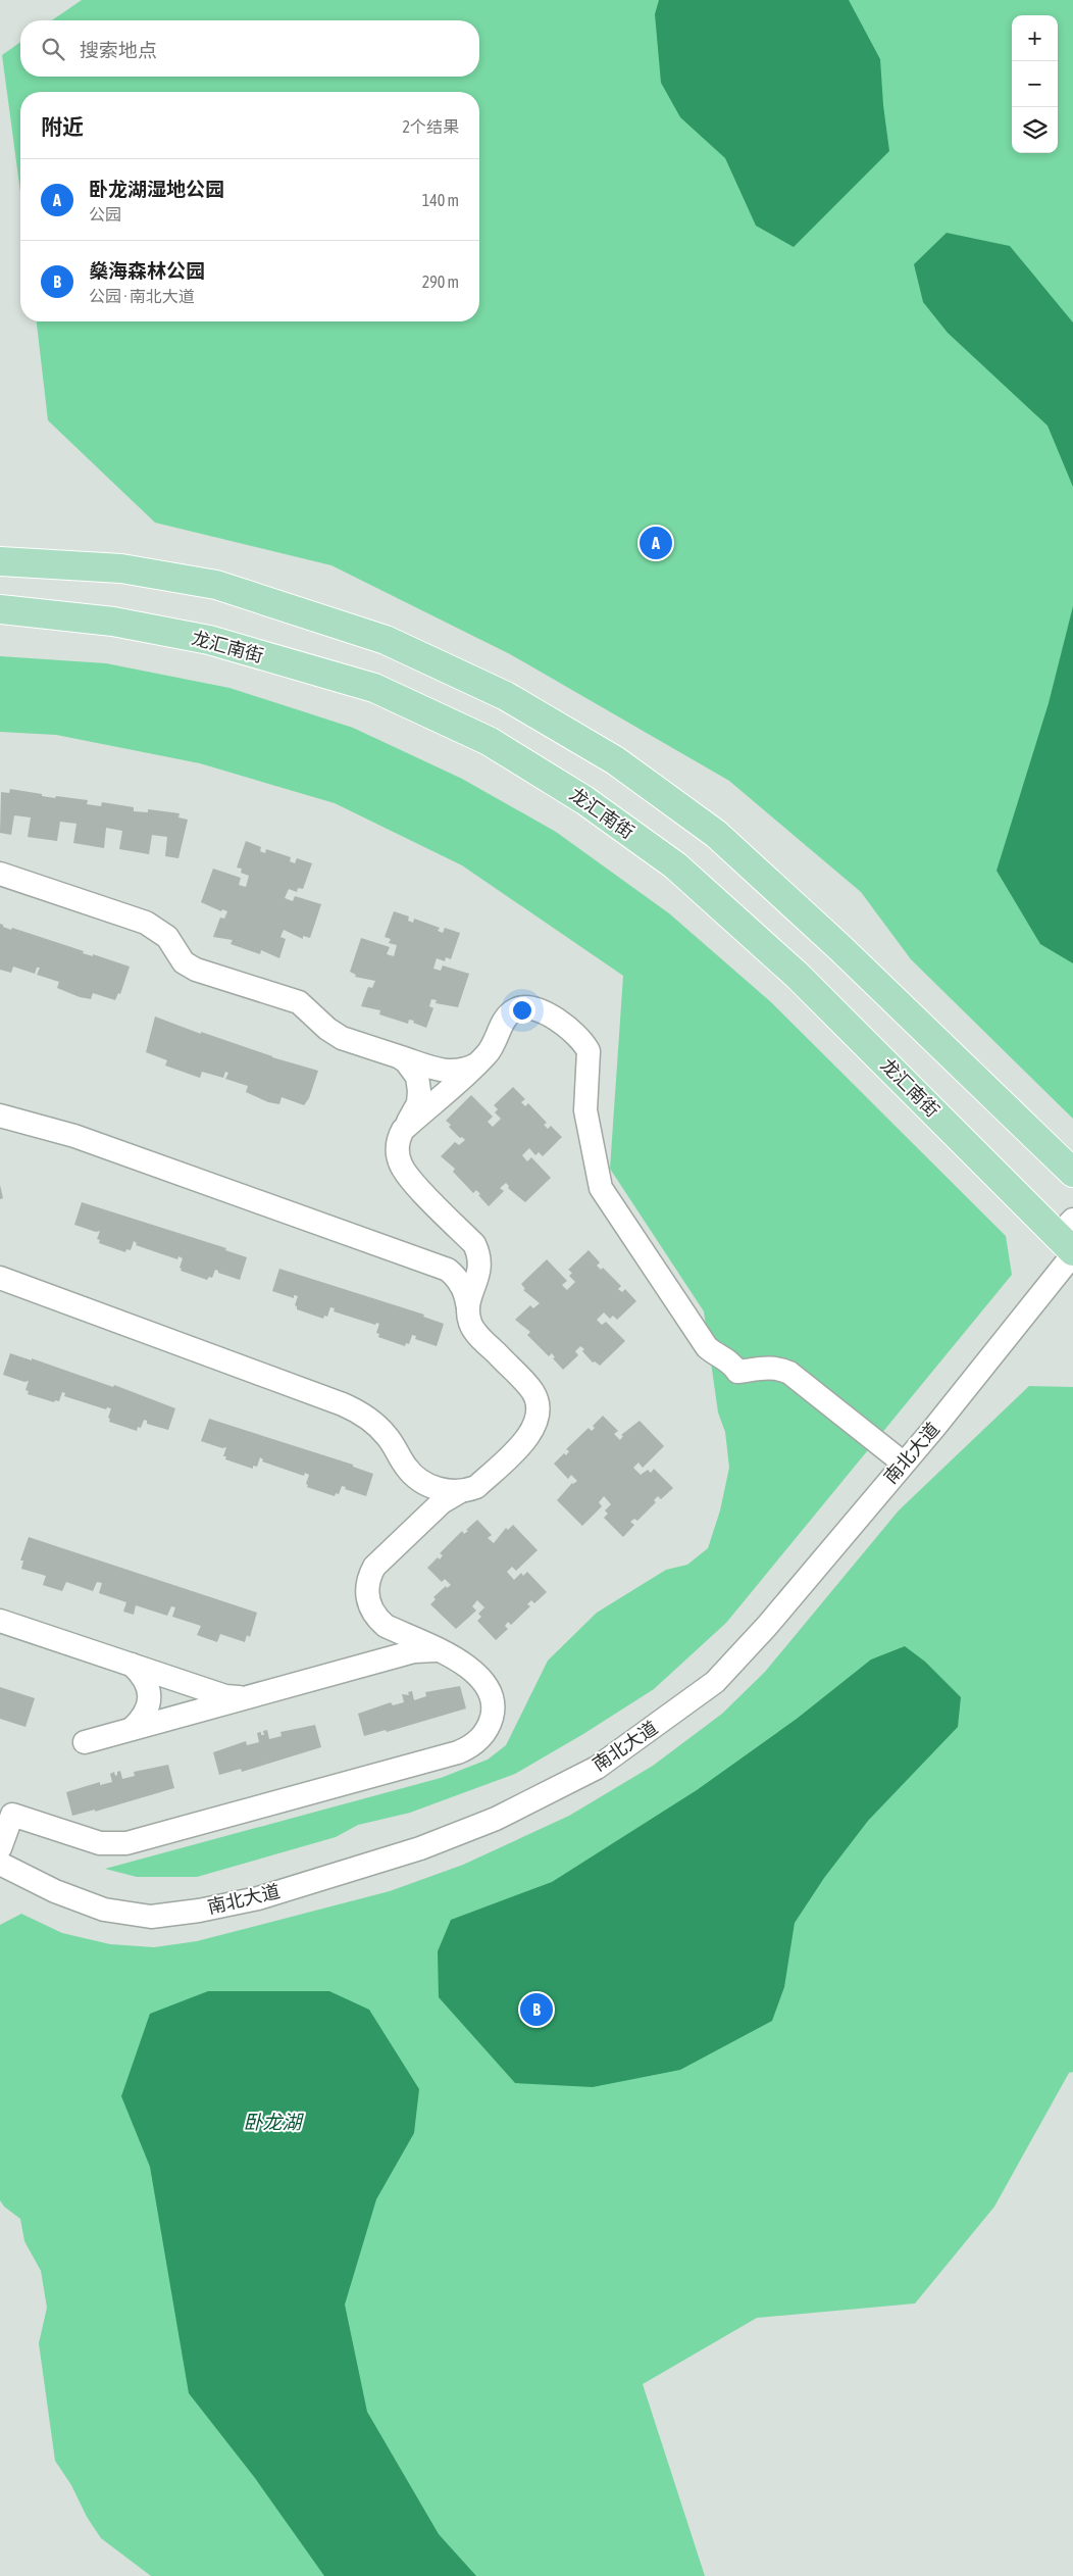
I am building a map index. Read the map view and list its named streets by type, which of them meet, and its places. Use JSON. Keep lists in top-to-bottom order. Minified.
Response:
{"streets":{"main road":["龙汇南街"],"street":["南北大道"]},"crossings":[["龙汇南街","南北大道"]],"water":["卧龙湖"],"page":{"map_buttons":["+","−"],"search":"搜索地点","heading":["附近","2个结果"],"list":[{"mark":"A","name":"卧龙湖湿地公园","note":"公园","value":"140 m"},{"mark":"B","name":"燊海森林公园","note":"公园 · 南北大道","value":"290 m"}],"pins":["A","B"]}}
